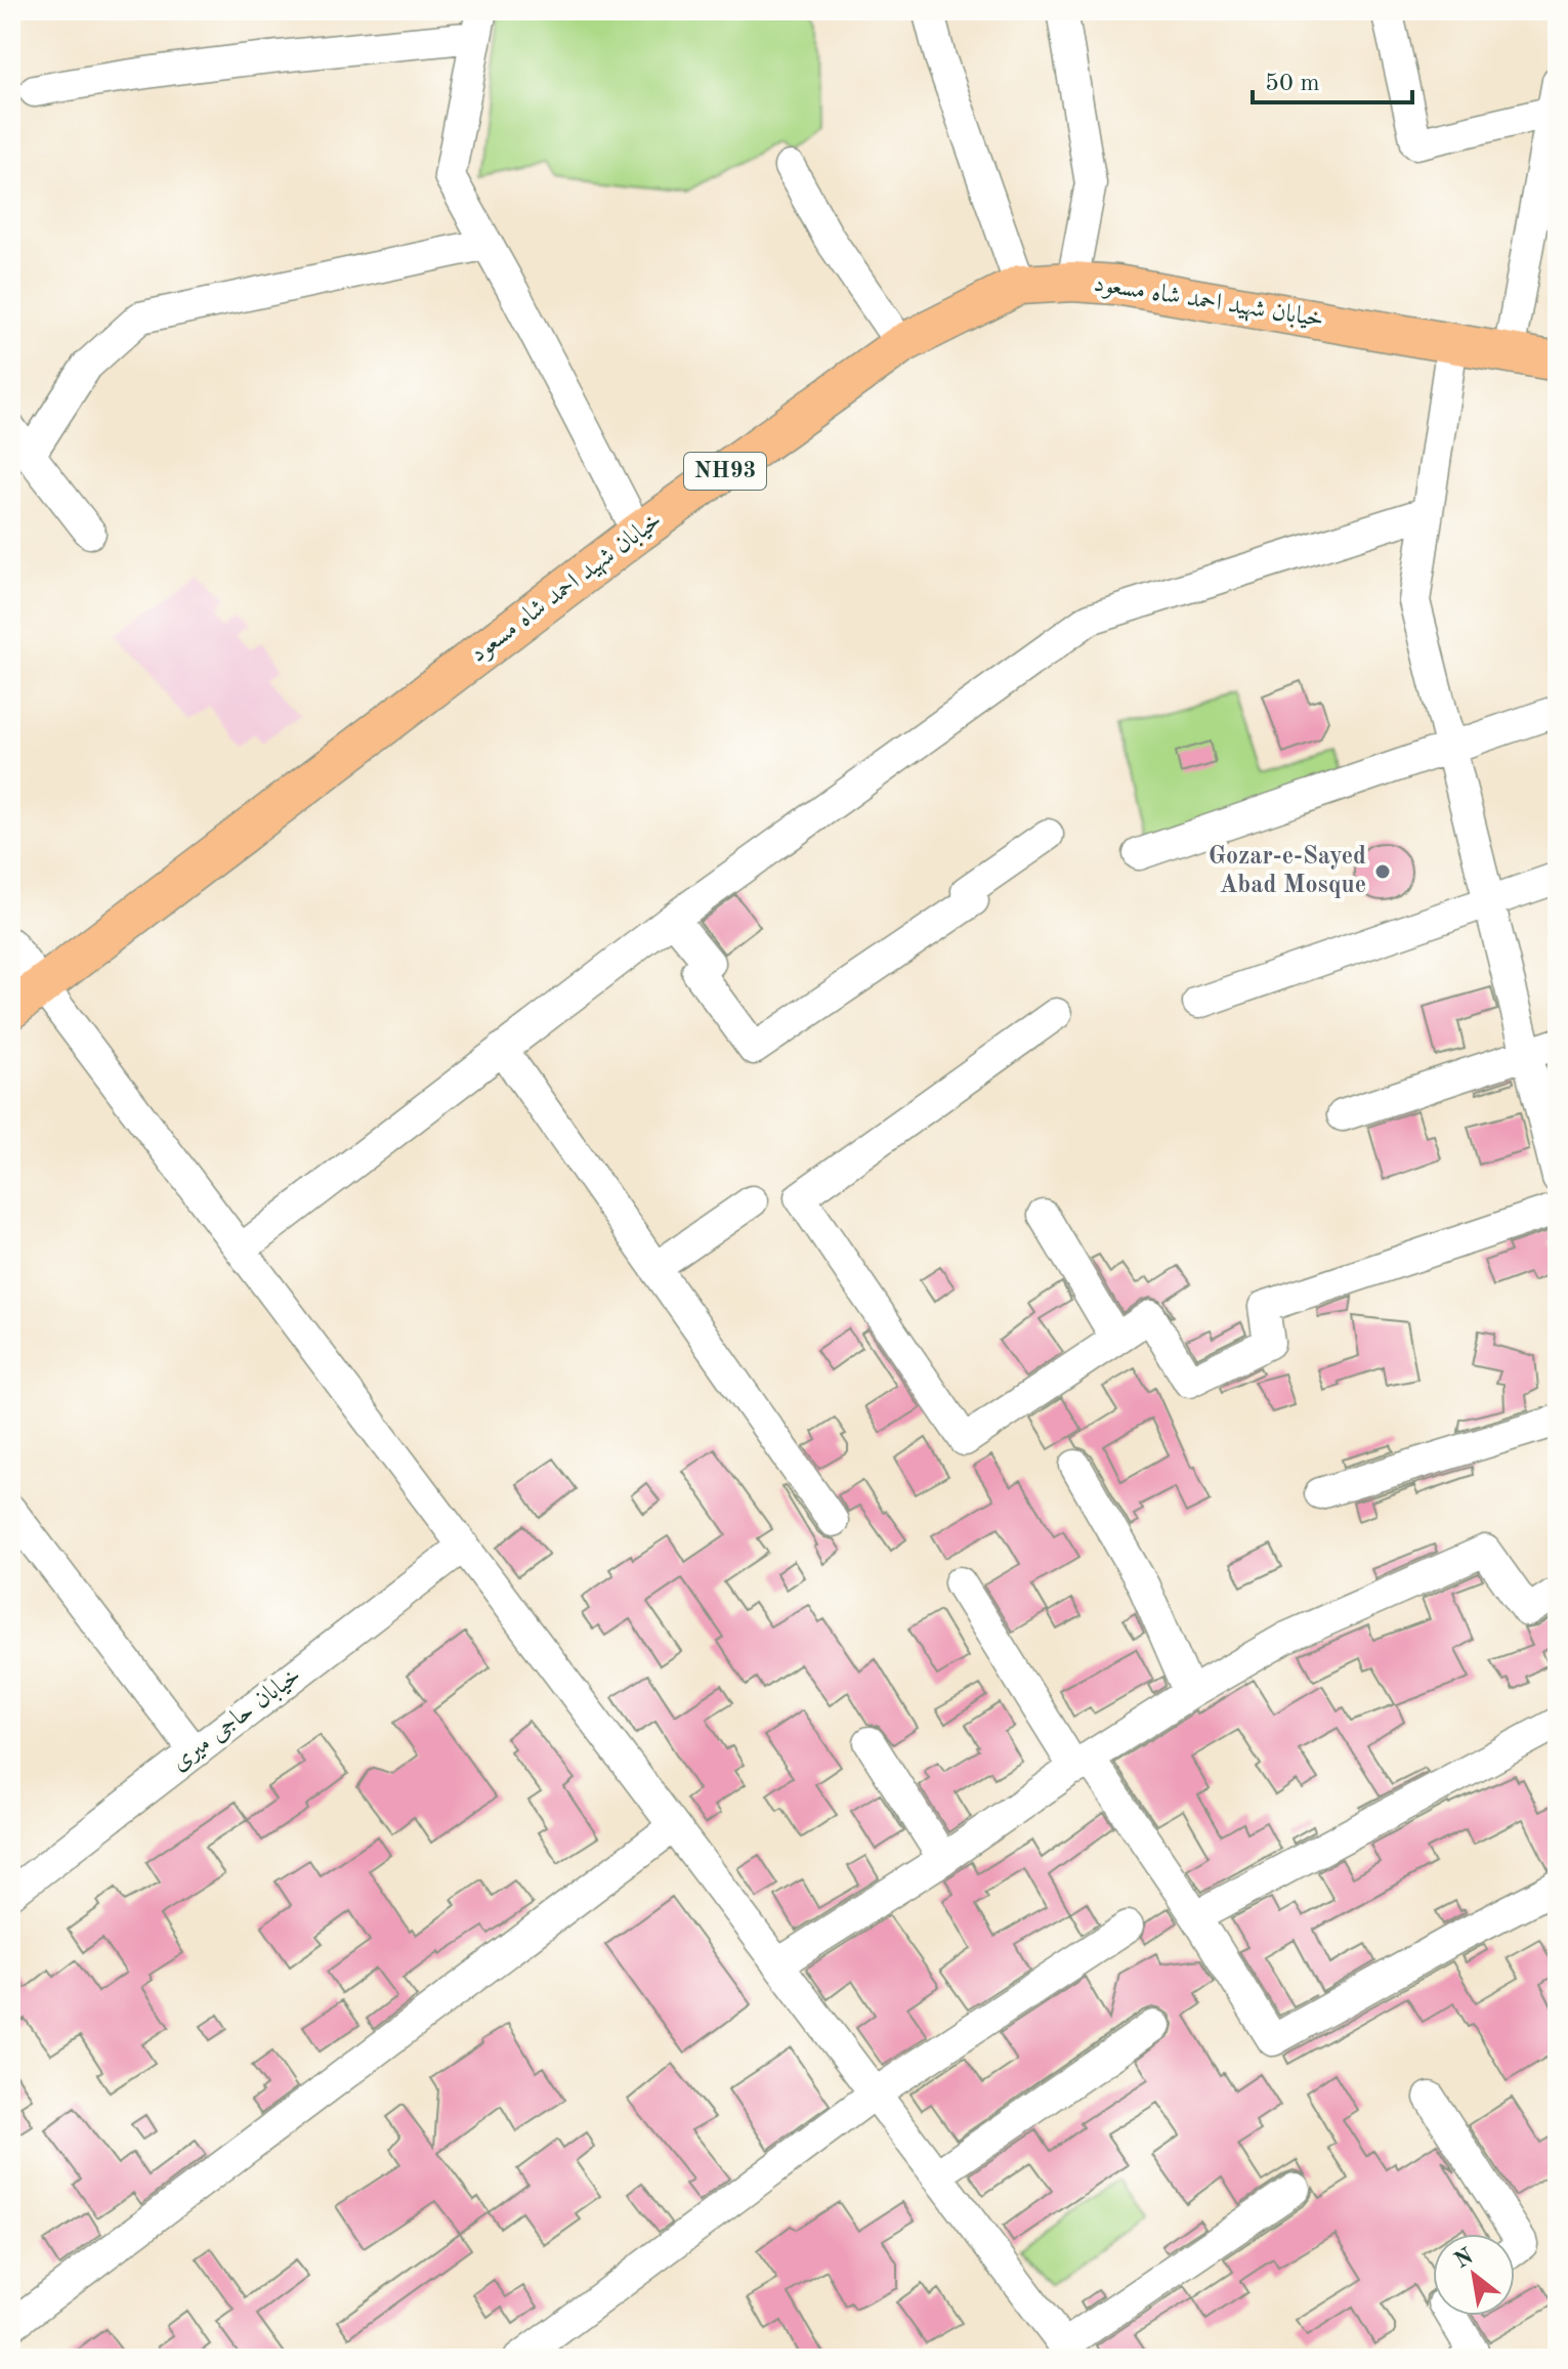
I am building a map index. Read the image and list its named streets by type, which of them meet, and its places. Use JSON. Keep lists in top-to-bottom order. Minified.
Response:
{"streets":{"main road":["خیابان شهید احمد شاه مسعود","NH93"],"street":["خیابان حاجی میری"]},"places":["Gozar-e-Sayed Abad Mosque"],"scale_bar":"50 m","north":"top left"}
